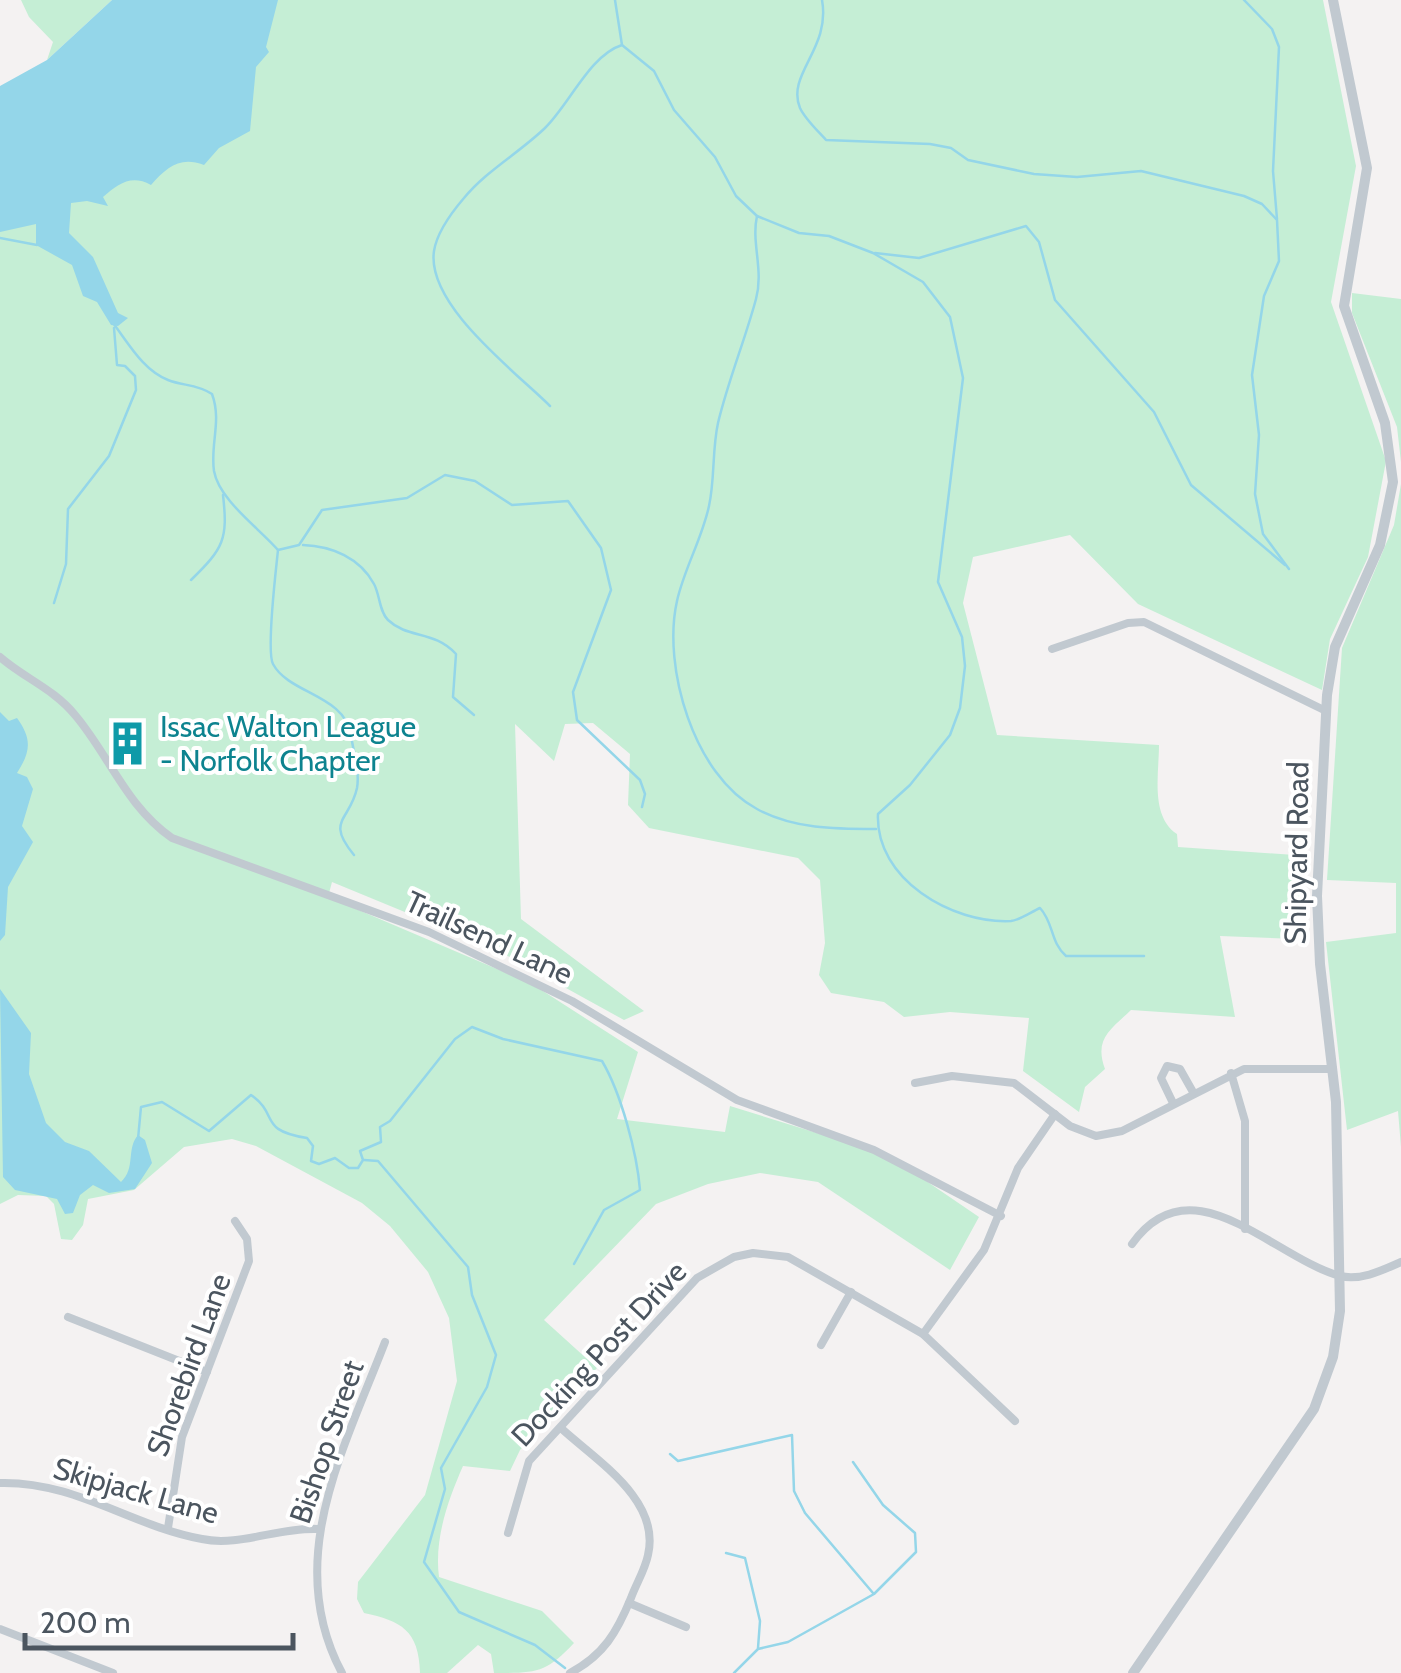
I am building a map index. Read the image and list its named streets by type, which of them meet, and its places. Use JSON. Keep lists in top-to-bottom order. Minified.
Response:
{"streets":{"street":["Shipyard Road","Trailsend Lane","Docking Post Drive","Shorebird Lane","Bishop Street","Skipjack Lane"]},"crossings":[["Shorebird Lane","Skipjack Lane"],["Bishop Street","Skipjack Lane"]],"places":{"building":["Issac Walton League - Norfolk Chapter"]},"scale_bar":"200 m"}
